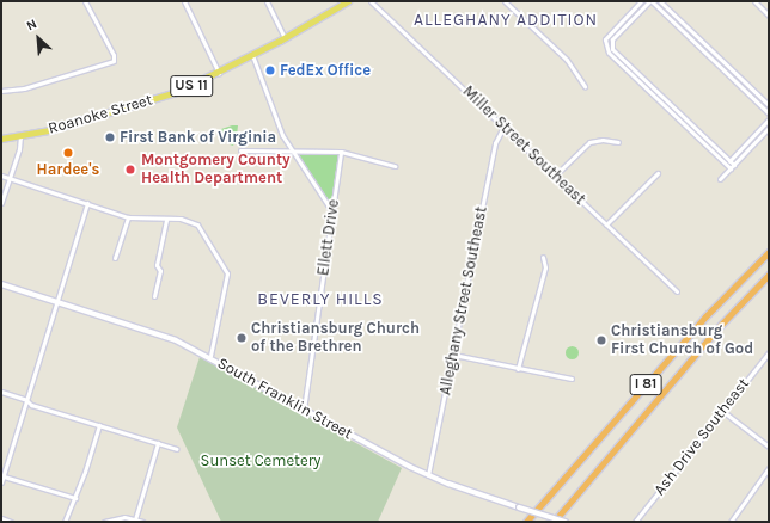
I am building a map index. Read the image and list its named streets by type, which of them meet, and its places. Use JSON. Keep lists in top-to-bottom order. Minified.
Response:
{"streets":{"highway":["I 81"],"main road":["US 11","Roanoke Street","South Franklin Street"],"street":["Miller Street Southeast","Ellett Drive","Alleghany Street Southeast","Ash Drive Southeast"]},"crossings":[["Miller Street Southeast","Alleghany Street Southeast"],["Ellett Drive","South Franklin Street"],["Alleghany Street Southeast","South Franklin Street"]],"districts":["ALLEGHANY ADDITION","BEVERLY HILLS"],"parks":["Sunset Cemetery"],"places":["FedEx Office","First Bank of Virginia","Hardee's","Montgomery County Health Department","Christiansburg Church of the Brethren","Christiansburg First Church of God"],"north":"top left"}
